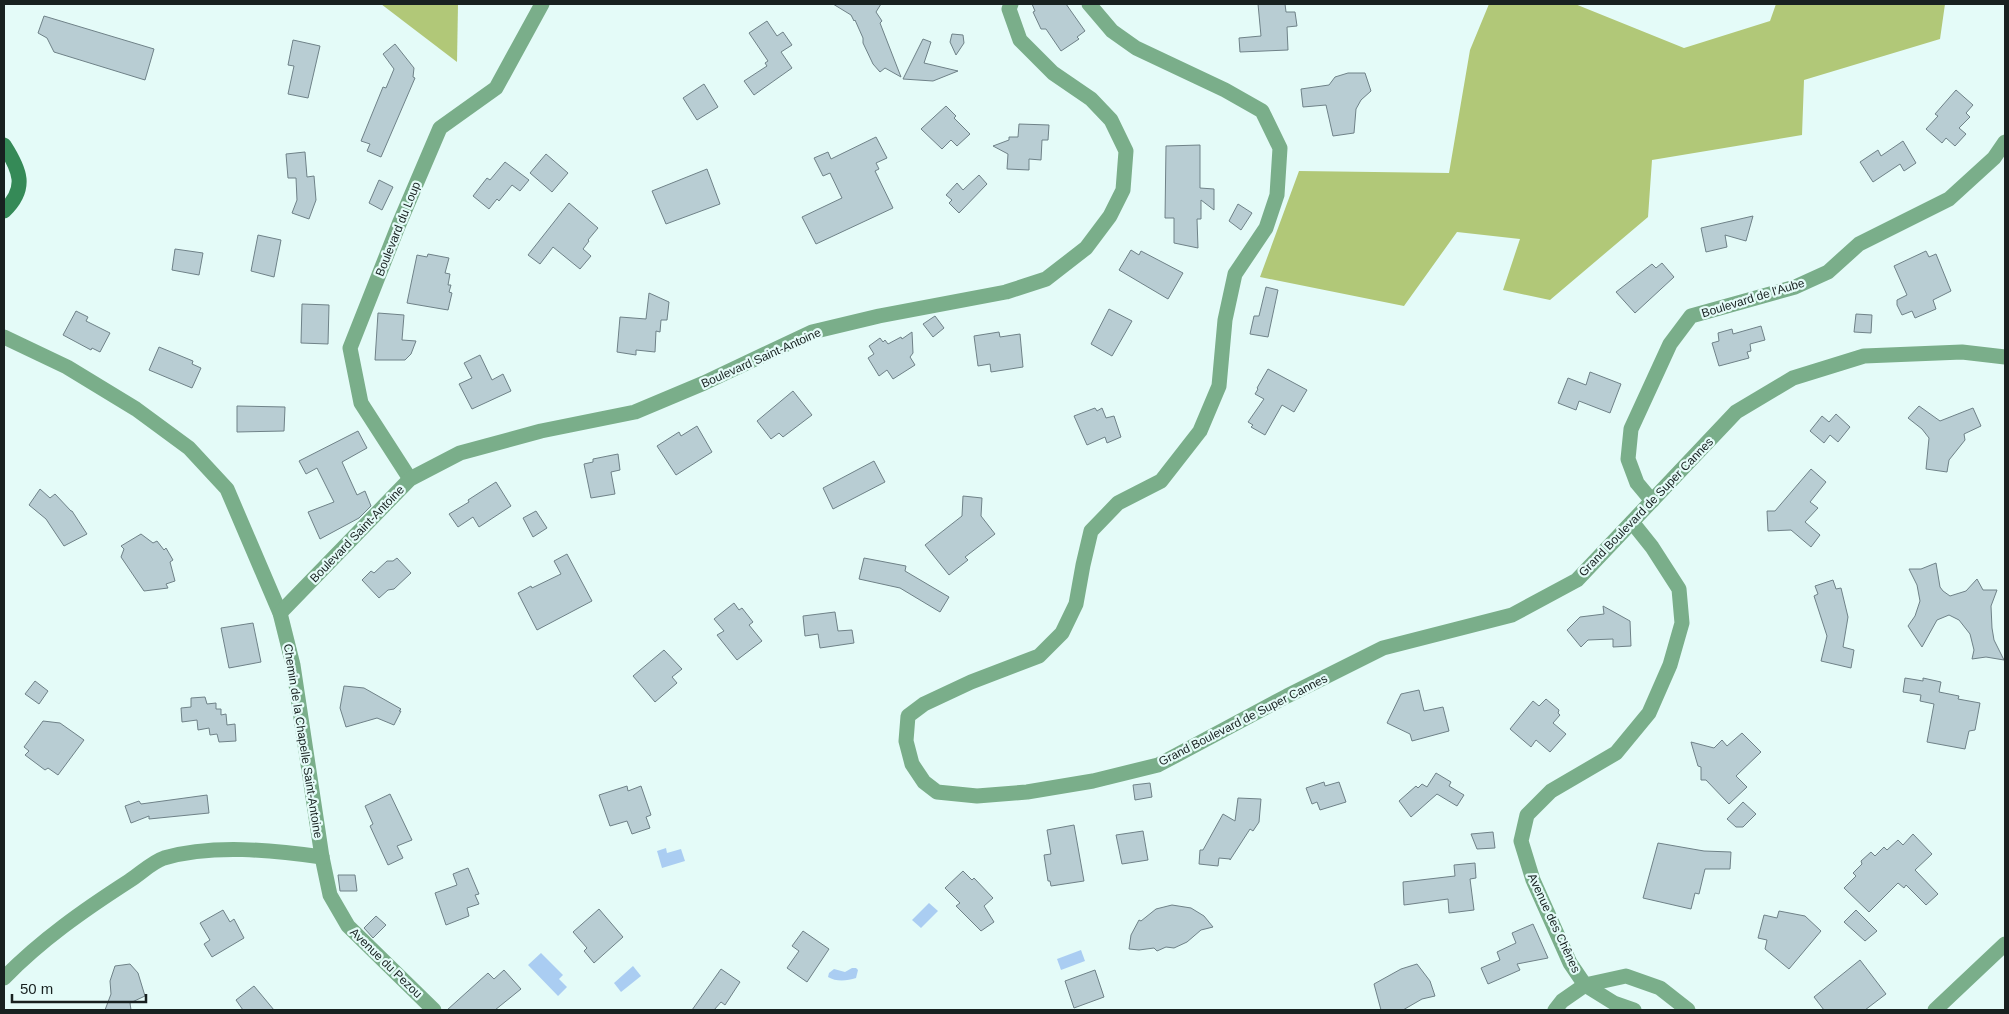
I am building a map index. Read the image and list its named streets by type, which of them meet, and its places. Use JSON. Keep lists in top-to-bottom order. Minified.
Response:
{"streets":{"street":["Boulevard du Loup","Boulevard de l'Aube","Boulevard Saint-Antoine","Grand Boulevard de Super Cannes","Chemin de la Chapelle Saint-Antoine","Avenue des Chênes","Avenue du Pezou"]},"crossings":[["Boulevard du Loup","Boulevard Saint-Antoine"],["Boulevard de l'Aube","Grand Boulevard de Super Cannes"],["Boulevard Saint-Antoine","Chemin de la Chapelle Saint-Antoine"],["Grand Boulevard de Super Cannes","Avenue des Chênes"],["Chemin de la Chapelle Saint-Antoine","Avenue du Pezou"]],"scale_bar":"50 m"}
